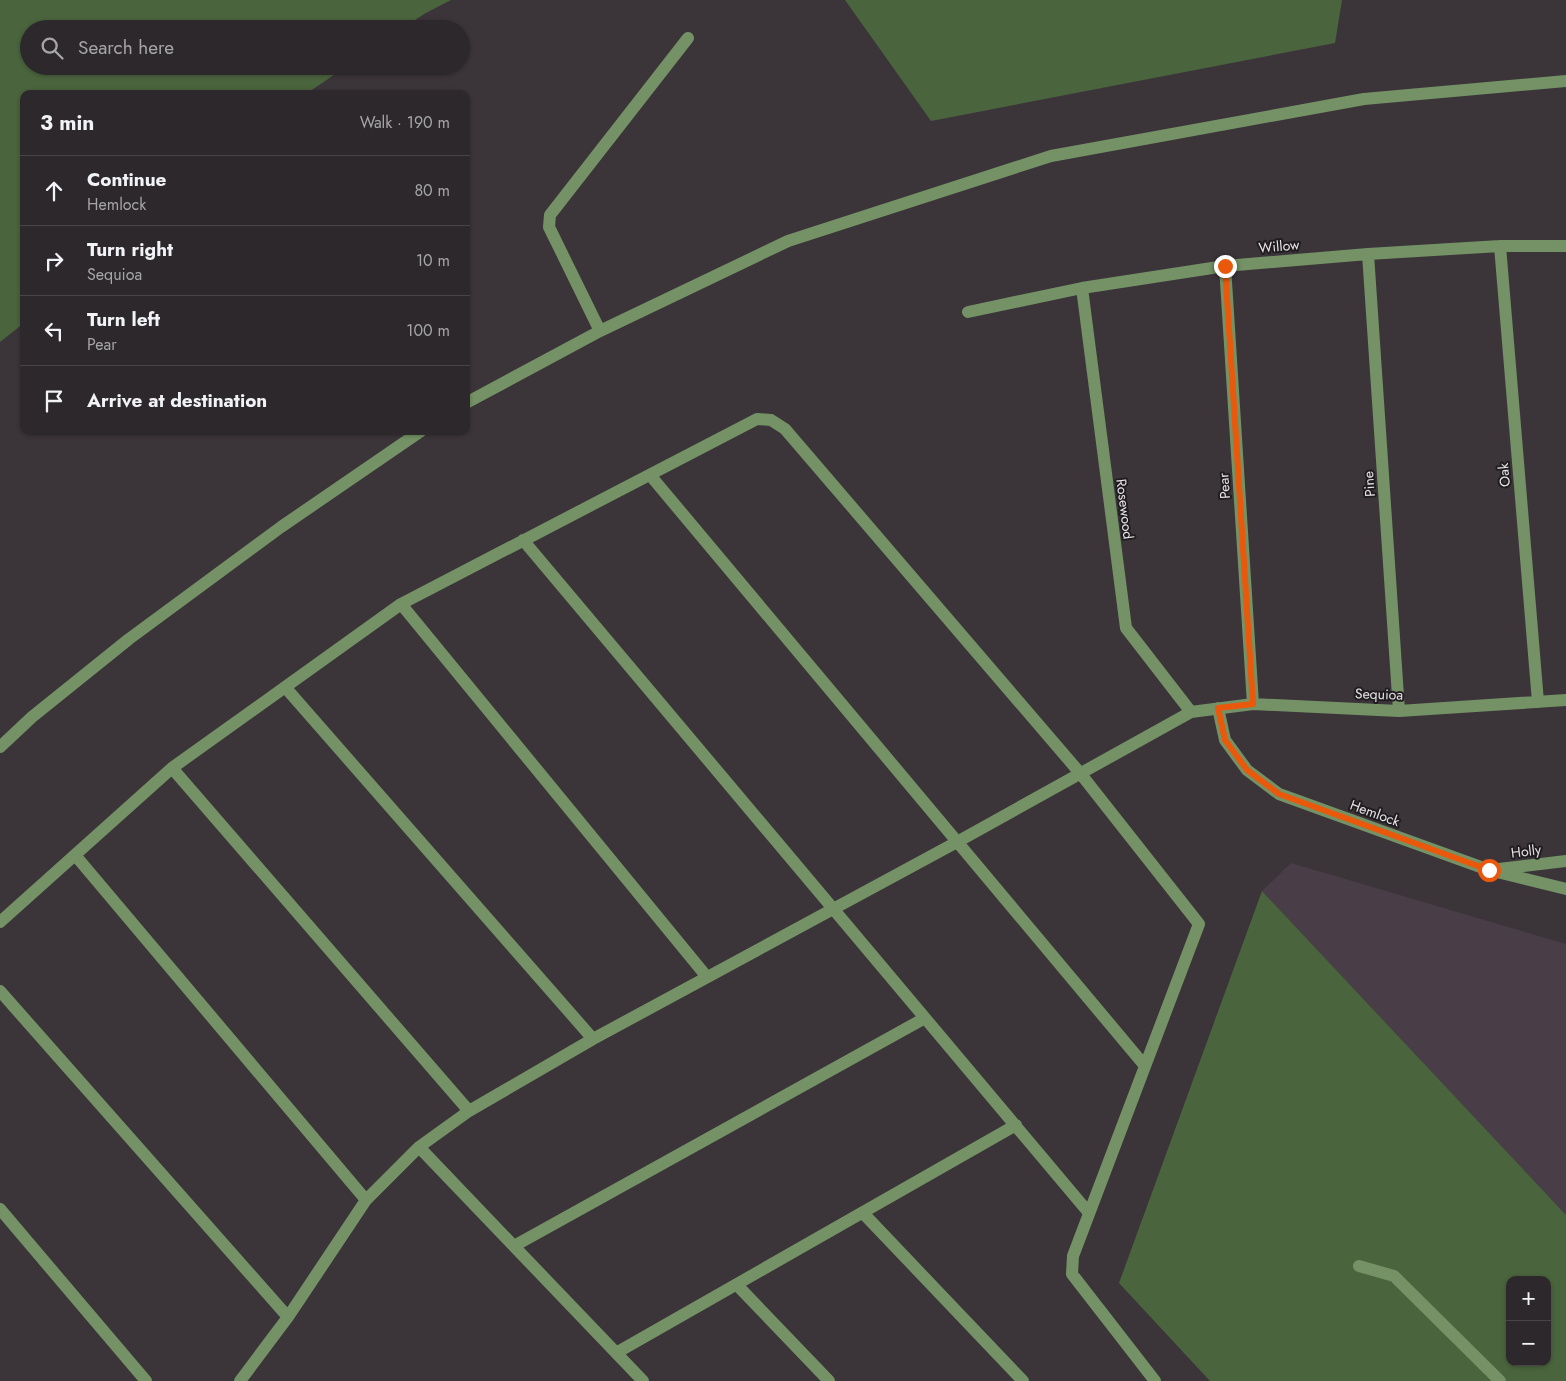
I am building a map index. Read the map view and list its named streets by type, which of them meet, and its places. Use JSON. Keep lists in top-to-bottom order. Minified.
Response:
{"streets":{"street":["Willow","Oak","Pine","Pear","Rosewood","Sequioa","Hemlock","Holly"]},"crossings":[["Willow","Oak"],["Willow","Pine"],["Willow","Pear"],["Willow","Rosewood"],["Oak","Sequioa"],["Pine","Sequioa"],["Pear","Sequioa"],["Rosewood","Sequioa"],["Sequioa","Hemlock"],["Hemlock","Holly"]],"page":{"search":"Search here","heading":["3 min","Walk · 190 m"],"list":[["Continue","Hemlock","80 m"],["Turn right","Sequioa","10 m"],["Turn left","Pear","100 m"],"Arrive at destination"],"map_buttons":["+","−"]}}
